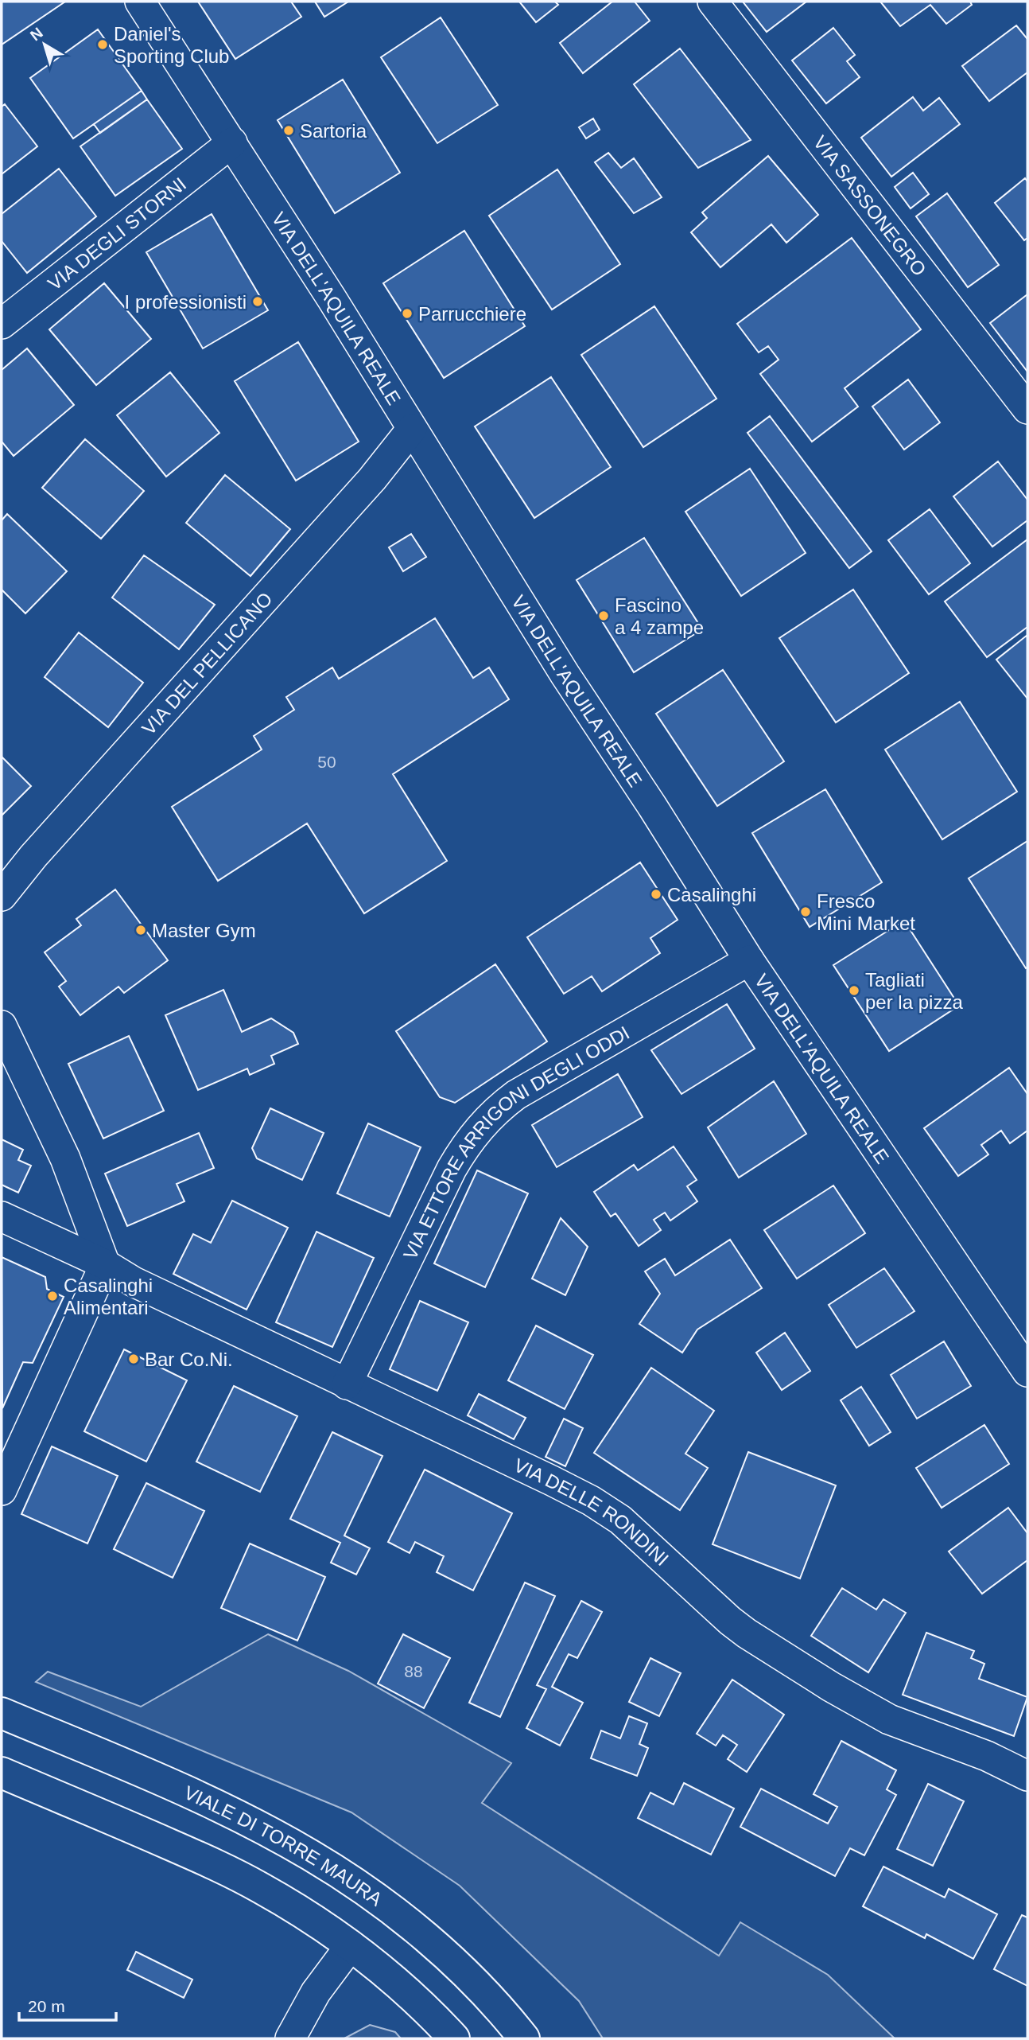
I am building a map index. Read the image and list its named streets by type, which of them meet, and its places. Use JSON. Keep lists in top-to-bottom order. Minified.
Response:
{"streets":{"street":["VIA SASSONEGRO","VIA DEGLI STORNI","VIA DELL'AQUILA REALE","VIA DEL PELLICANO","VIA ETTORE ARRIGONI DEGLI ODDI","VIA DELLE RONDINI","VIALE DI TORRE MAURA"]},"crossings":[["VIA DEGLI STORNI","VIA DELL'AQUILA REALE"],["VIA DELL'AQUILA REALE","VIA DEL PELLICANO"],["VIA DELL'AQUILA REALE","VIA ETTORE ARRIGONI DEGLI ODDI"],["VIA ETTORE ARRIGONI DEGLI ODDI","VIA DELLE RONDINI"]],"places":["Daniel's Sporting Club","Sartoria","I professionisti","Parrucchiere","Fascino a 4 zampe","Casalinghi","Fresco Mini Market","Master Gym","Tagliati per la pizza","Casalinghi Alimentari","Bar Co.Ni."],"house_numbers":["50","88"],"scale_bar":"20 m","north":"top left"}
